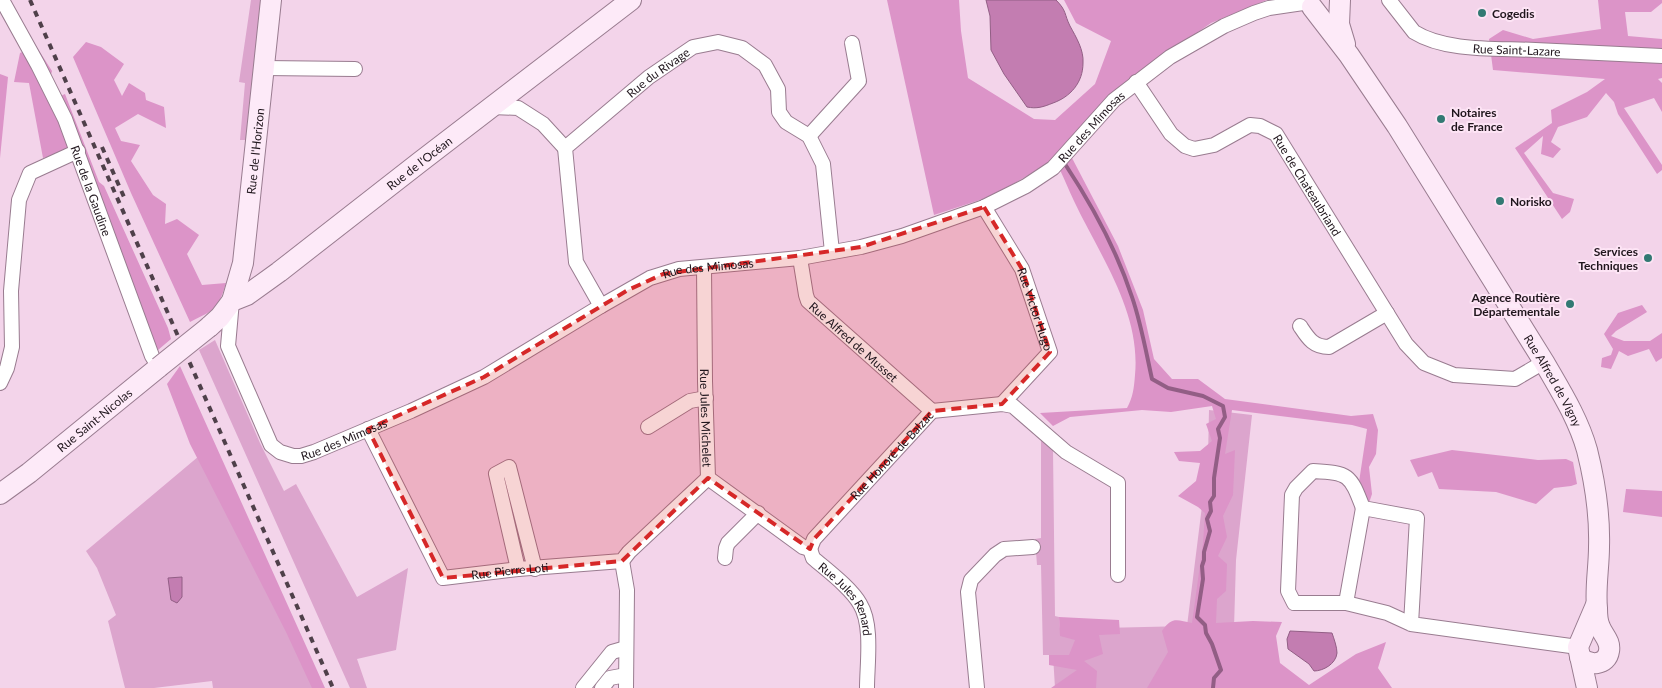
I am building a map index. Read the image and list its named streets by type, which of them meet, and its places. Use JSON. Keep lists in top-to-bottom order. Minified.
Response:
{"streets":{"main road":["Rue de l'Horizon","Rue de l'Océan","Rue Alfred de Vigny","Rue Saint-Nicolas"],"street":["Rue Saint-Lazare","Rue du Rivage","Rue des Mimosas","Rue de Chateaubriand","Rue de la Gaudine","Rue Victor Hugo","Rue Alfred de Musset","Rue Jules Michelet","Rue Honoré de Balzac","Rue Pierre Loti","Rue Jules Renard"]},"crossings":[["Rue des Mimosas","Rue de l'Horizon"],["Rue des Mimosas","Rue de l'Océan"],["Rue des Mimosas","Rue de Chateaubriand"],["Rue des Mimosas","Rue Victor Hugo"],["Rue des Mimosas","Rue Alfred de Musset"],["Rue des Mimosas","Rue Alfred de Vigny"],["Rue des Mimosas","Rue Jules Michelet"],["Rue des Mimosas","Rue Pierre Loti"],["Rue de l'Horizon","Rue de l'Océan"],["Rue de l'Océan","Rue Saint-Nicolas"],["Rue de Chateaubriand","Rue Alfred de Vigny"],["Rue de la Gaudine","Rue Saint-Nicolas"],["Rue Victor Hugo","Rue Honoré de Balzac"],["Rue Alfred de Musset","Rue Honoré de Balzac"],["Rue Jules Michelet","Rue Jules Renard"],["Rue Honoré de Balzac","Rue Jules Renard"]],"places":["Cogedis","Notaires de France","Norisko","Services Techniques","Agence Routière Départementale"]}
